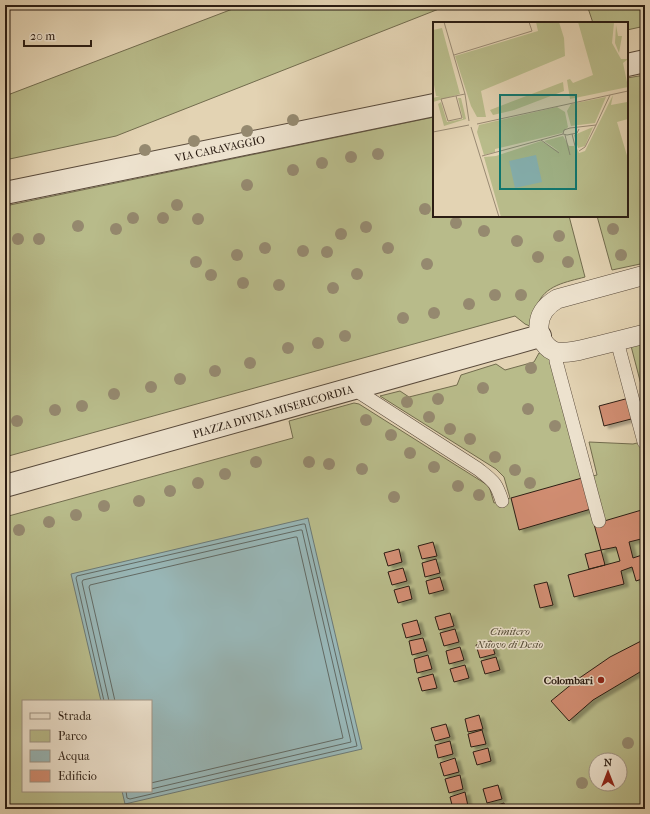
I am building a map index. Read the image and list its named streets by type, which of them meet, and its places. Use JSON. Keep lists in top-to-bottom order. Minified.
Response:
{"streets":{"street":["VIA CARAVAGGIO","PIAZZA DIVINA MISERICORDIA"]},"parks":["Cimitero Nuovo di Desio"],"places":["Colombari"],"legend":["Strada","Parco","Acqua","Edificio"],"scale_bar":"20 m","north":"top"}
